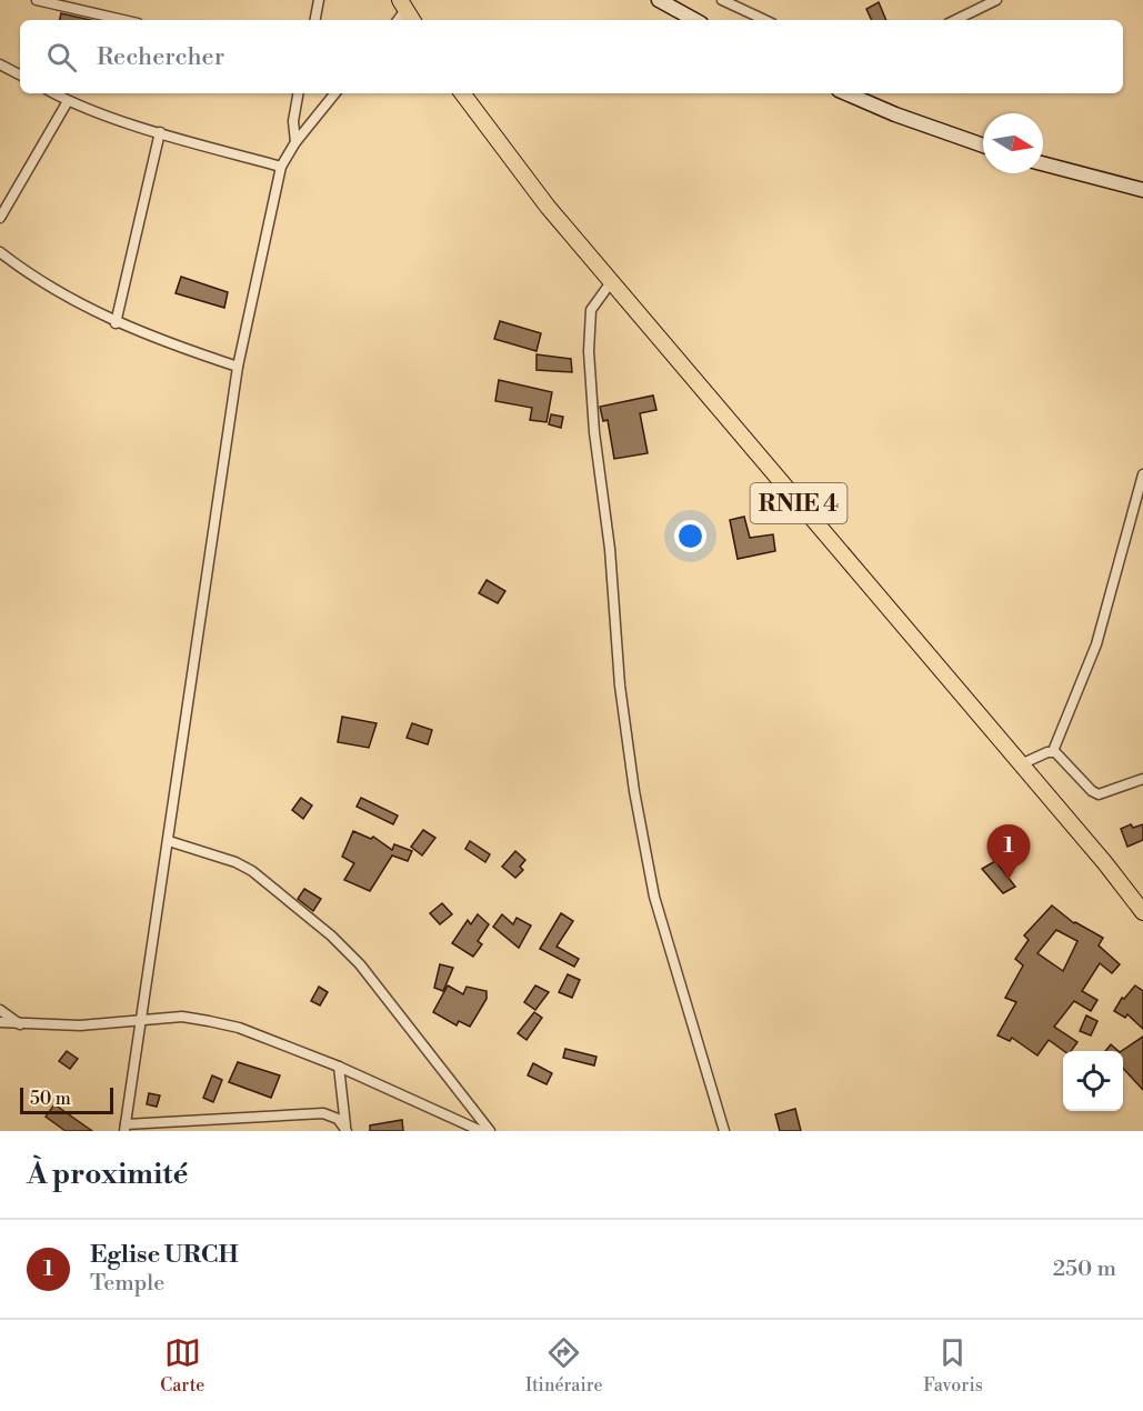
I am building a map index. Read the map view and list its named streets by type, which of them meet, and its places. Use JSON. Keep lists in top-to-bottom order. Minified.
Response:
{"streets":{"main road":["RNIE 4"]},"scale_bar":"50 m","north":"right","page":{"search":"Rechercher","pins":"1","scale":"50 m","heading":"À proximité","list":[{"mark":"1","name":"Eglise URCH","note":"Temple","value":"250 m"}],"nav":["Carte","Itinéraire","Favoris"]}}
